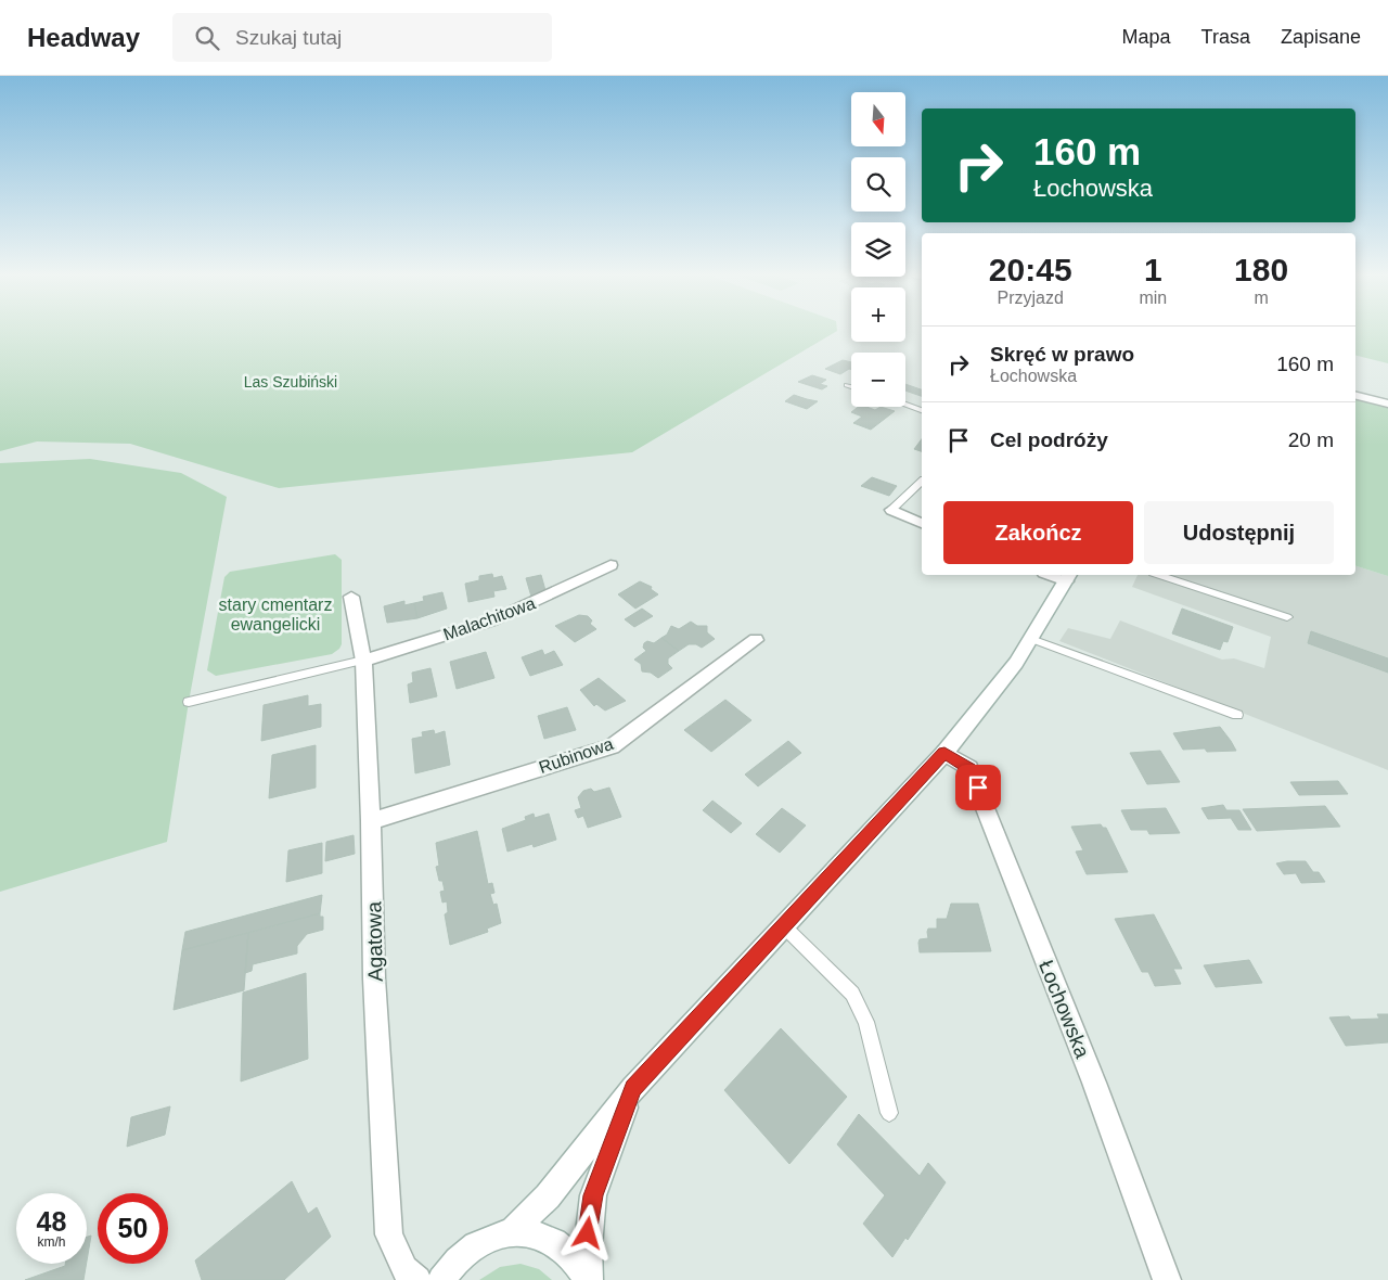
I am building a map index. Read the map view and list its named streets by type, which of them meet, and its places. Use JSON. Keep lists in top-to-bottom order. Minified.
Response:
{"streets":{"street":["Malachitowa","Rubinowa","Agatowa","Łochowska"]},"crossings":[["Malachitowa","Agatowa"],["Rubinowa","Agatowa"]],"parks":["Las Szubiński","stary cmentarz ewangelicki"],"north":"bottom","page":{"header":"Headway","search":"Szukaj tutaj","nav":["Mapa","Trasa","Zapisane"],"map_buttons":["+","−"],"turn":["160 m","Łochowska"],"eta":["20:45","Przyjazd","1","min","180","m"],"list":[{"name":"Skręć w prawo","note":"Łochowska","value":"160 m"},{"name":"Cel podróży","value":"20 m"}],"buttons":["Zakończ","Udostępnij"],"speed":"48 km/h","limit":"50"}}
